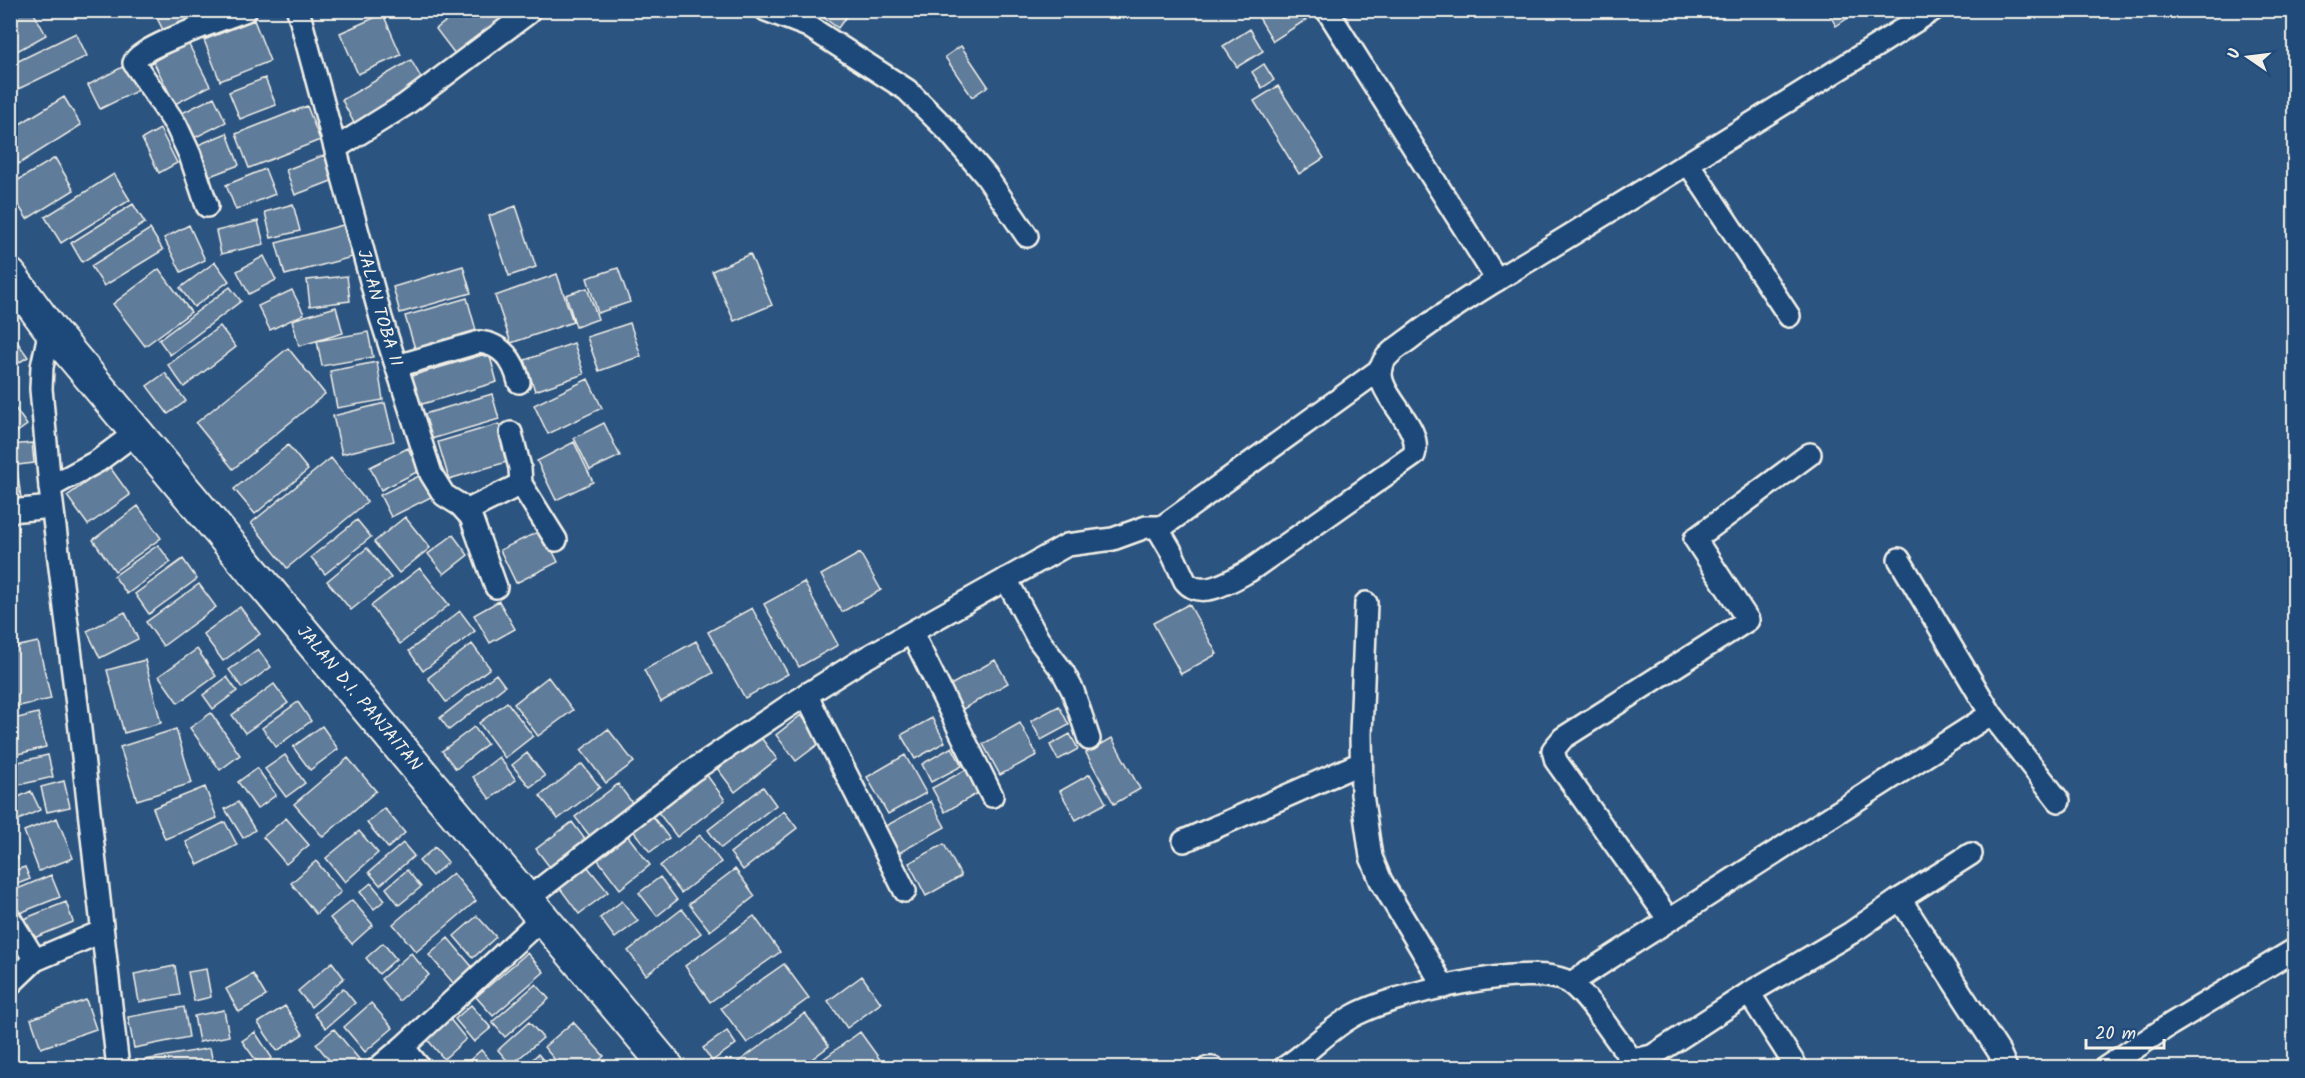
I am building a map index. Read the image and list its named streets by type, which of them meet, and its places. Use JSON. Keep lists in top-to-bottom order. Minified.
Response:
{"streets":{"main road":["JALAN D.I. PANJAITAN"],"street":["JALAN TOBA II"]},"scale_bar":"20 m","north":"left"}
